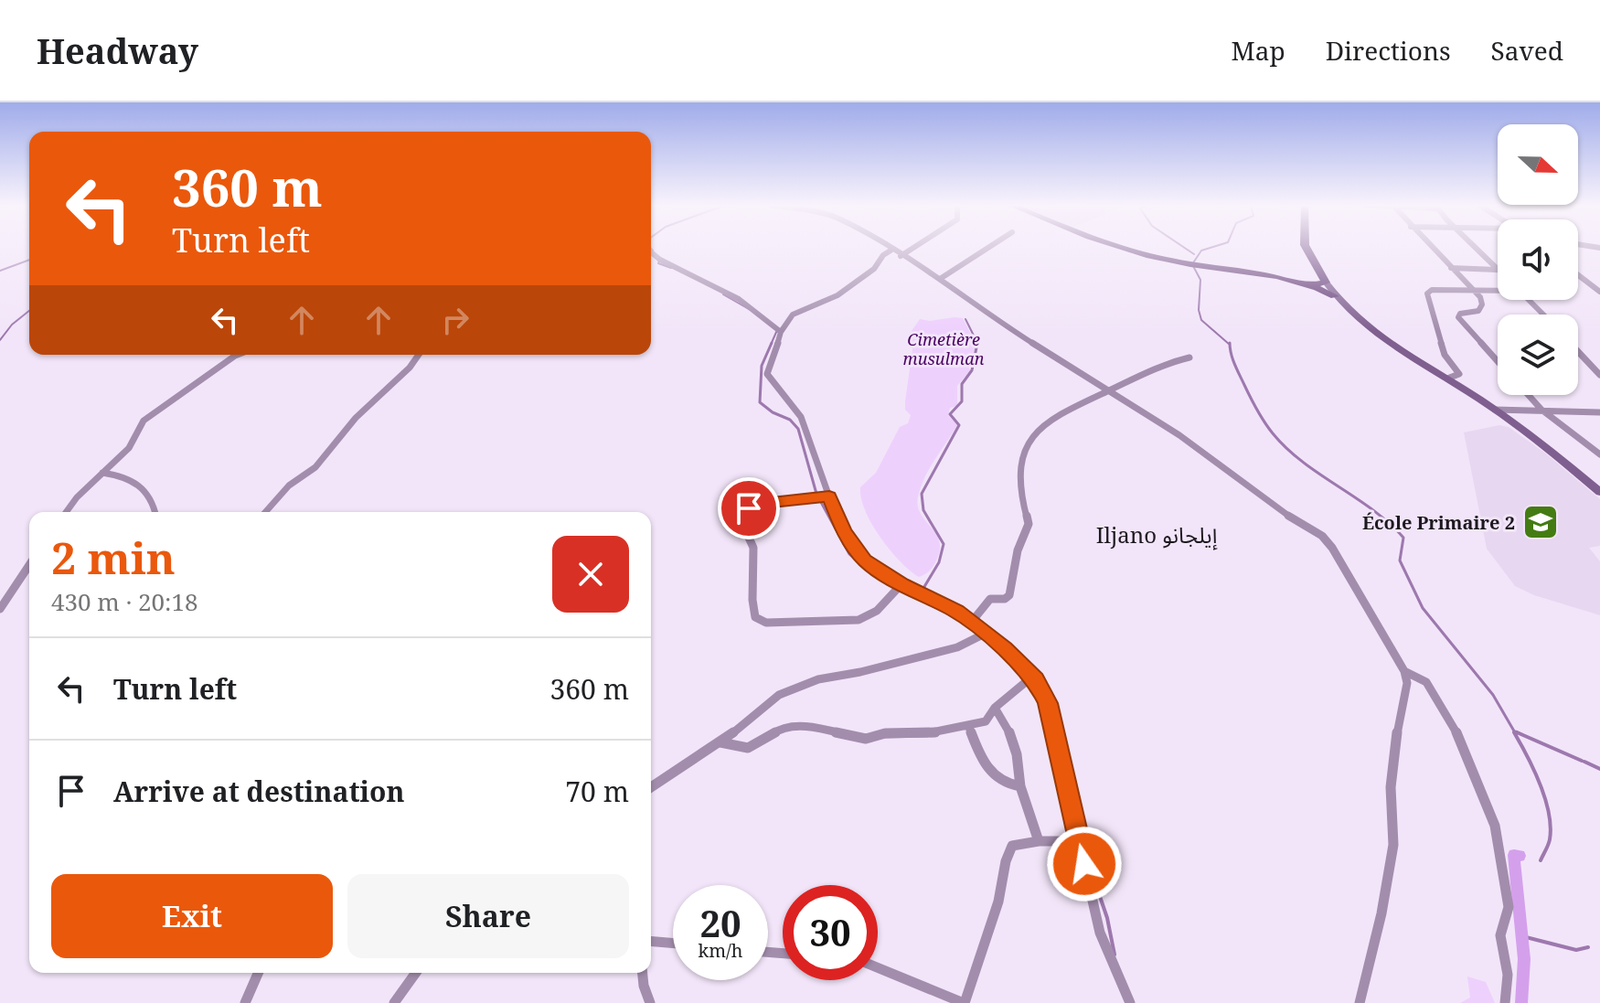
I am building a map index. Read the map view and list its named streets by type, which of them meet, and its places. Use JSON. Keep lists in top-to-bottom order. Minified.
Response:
{"districts":["Iljano إيلجانو"],"parks":["Cimetière musulman"],"places":{"school or university":["École Primaire 2"]},"north":"right","page":{"header":"Headway","nav":["Map","Directions","Saved"],"turn":["360 m","Turn left"],"heading":["2 min","430 m · 20:18"],"list":[{"name":"Turn left","value":"360 m"},{"name":"Arrive at destination","value":"70 m"}],"buttons":["Exit","Share"],"speed":"20 km/h","limit":"30"}}
